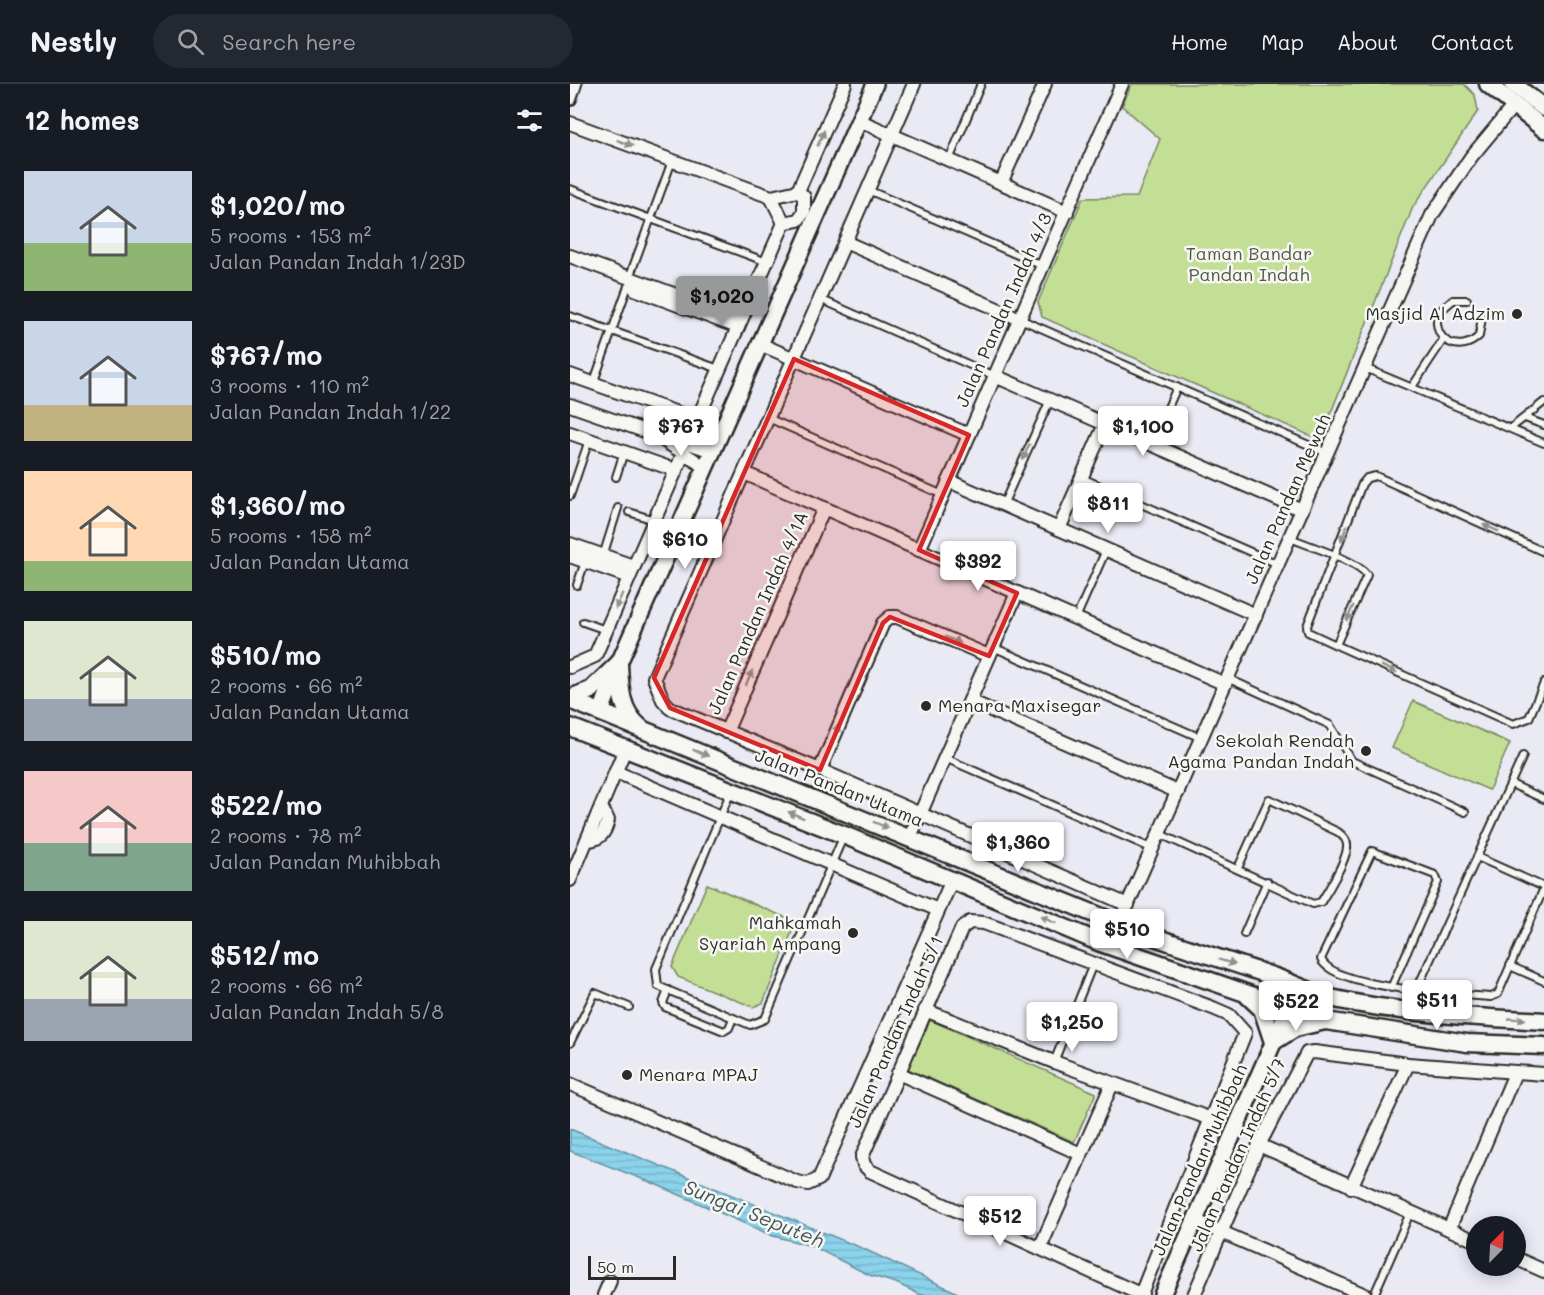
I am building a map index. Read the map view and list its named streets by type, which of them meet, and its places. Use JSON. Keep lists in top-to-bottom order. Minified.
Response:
{"streets":{"main road":["Jalan Pandan Utama"],"street":["Jalan Pandan Indah 4/3","Jalan Pandan Mewah","Jalan Pandan Indah 4/1A","Jalan Pandan Indah 5/1","Jalan Pandan Indah 5/7","Jalan Pandan Muhibbah"]},"crossings":[["Jalan Pandan Mewah","Jalan Pandan Utama"]],"one_way":["Jalan Pandan Indah 4/1A"],"water":["Sungai Seputeh"],"parks":["Taman Bandar Pandan Indah"],"places":["Masjid Al Adzim","Menara Maxisegar","Sekolah Rendah Agama Pandan Indah","Mahkamah Syariah Ampang","Menara MPAJ"],"scale_bar":"50 m","north":"top right","page":{"header":"Nestly","search":"Search here","nav":["Home","Map","About","Contact"],"heading":"12 homes","list":[{"name":"$1,020/mo","note":"5 rooms · 153 m² · Jalan Pandan Indah 1/23D"},{"name":"$767/mo","note":"3 rooms · 110 m² · Jalan Pandan Indah 1/22"},{"name":"$1,360/mo","note":"5 rooms · 158 m² · Jalan Pandan Utama"},{"name":"$510/mo","note":"2 rooms · 66 m² · Jalan Pandan Utama"},{"name":"$522/mo","note":"2 rooms · 78 m² · Jalan Pandan Muhibbah"},{"name":"$512/mo","note":"2 rooms · 66 m² · Jalan Pandan Indah 5/8"}],"price":["$1,020","$767","$1,100","$811","$610","$392","$1,360","$510","$511","$522","$1,250","$512"],"scale":"50 m"}}
